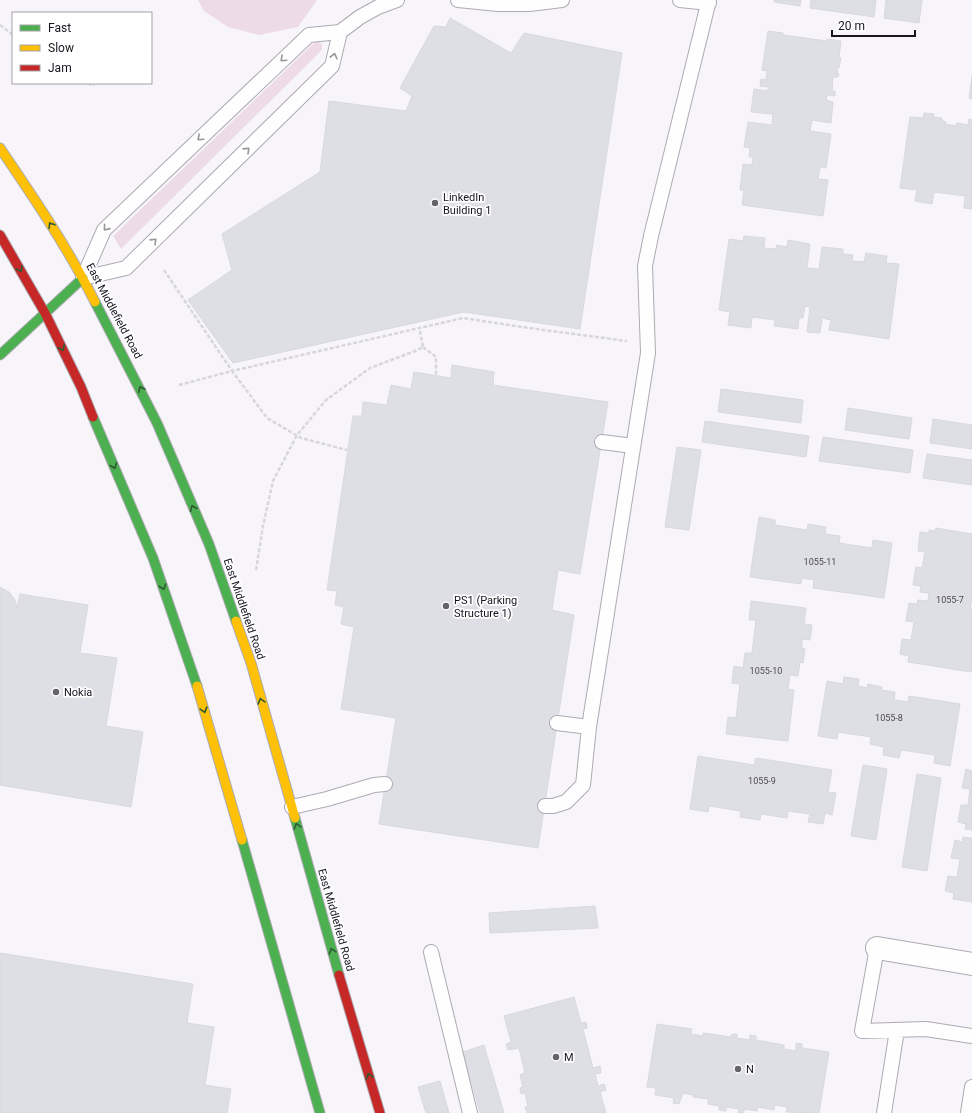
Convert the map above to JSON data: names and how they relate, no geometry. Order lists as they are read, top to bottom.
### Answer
{
  "streets": {
    "main road": ["East Middlefield Road"]
  },
  "places": [
    "LinkedIn Building 1",
    "PS1 (Parking Structure 1)",
    "Nokia",
    "M",
    "N"
  ],
  "house_numbers": [
    "1055-11",
    "1055-7",
    "1055-10",
    "1055-8",
    "1055-9"
  ],
  "legend": ["Fast", "Slow", "Jam"],
  "scale_bar": "20 m"
}
